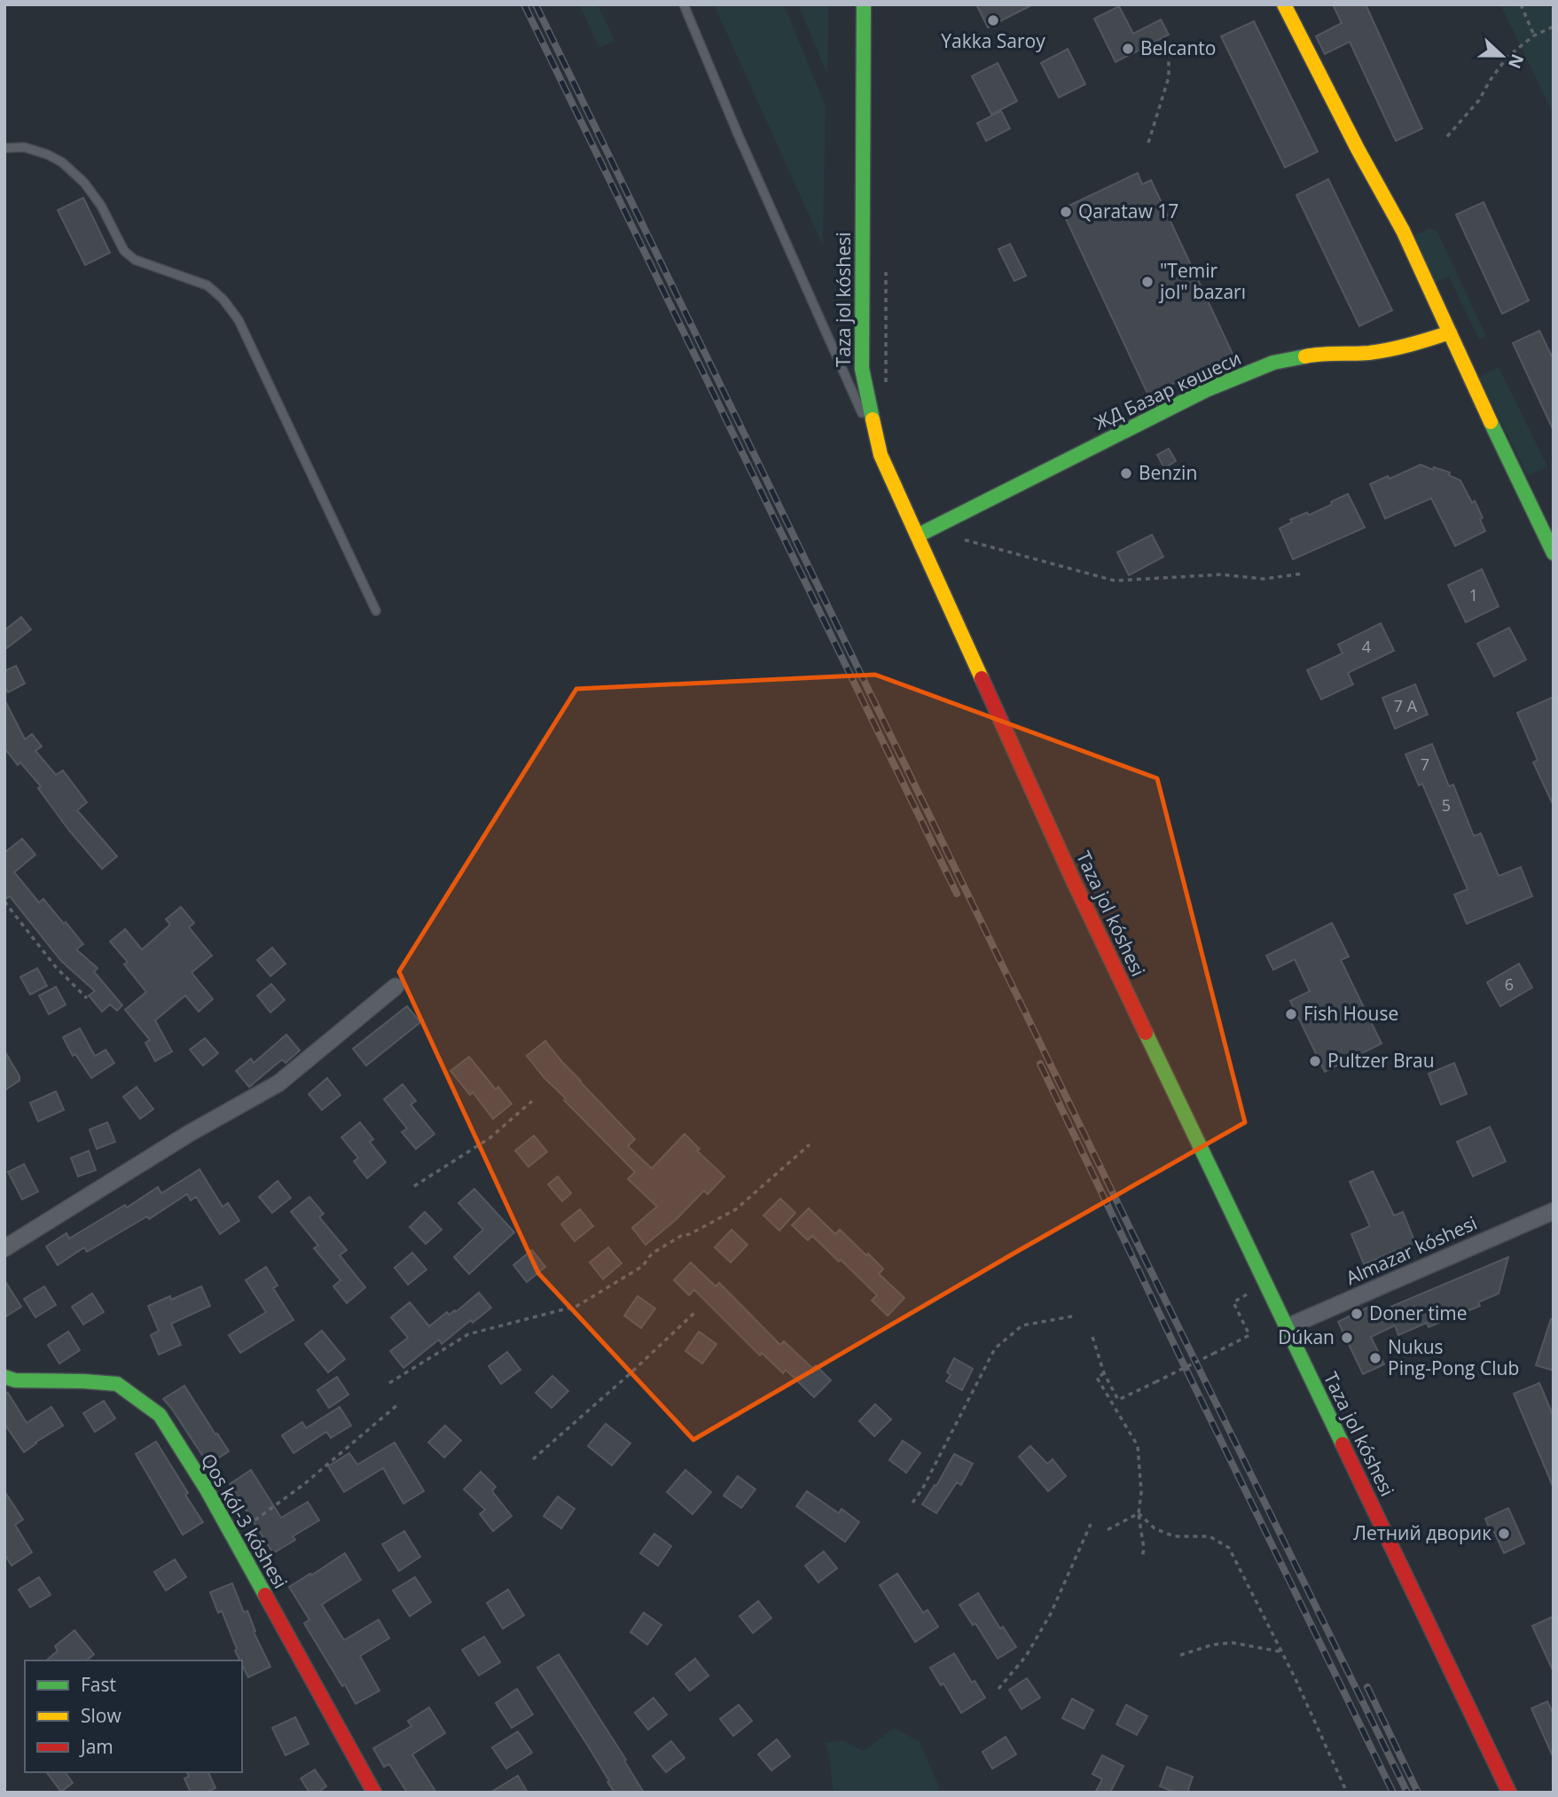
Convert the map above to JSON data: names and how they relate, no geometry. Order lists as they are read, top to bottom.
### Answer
{
  "streets": {
    "main road": ["Taza jol kóshesi", "ЖД Базар көшеси", "Qos kól-3 kóshesi"],
    "street": ["Almazar kóshesi"]
  },
  "crossings": [
    ["Taza jol kóshesi", "ЖД Базар көшеси"],
    ["Taza jol kóshesi", "Almazar kóshesi"]
  ],
  "places": [
    "Yakka Saroy",
    "Belcanto",
    "Qarataw 17",
    "\"Temir jol\" bazarı",
    "Benzin",
    "Fish House",
    "Pultzer Brau",
    "Doner time",
    "Dúkan",
    "Nukus Ping-Pong Club",
    "Летний дворик"
  ],
  "house_numbers": [
    "1",
    "4",
    "7 А",
    "7",
    "5",
    "6"
  ],
  "legend": ["Fast", "Slow", "Jam"],
  "north": "right"
}
